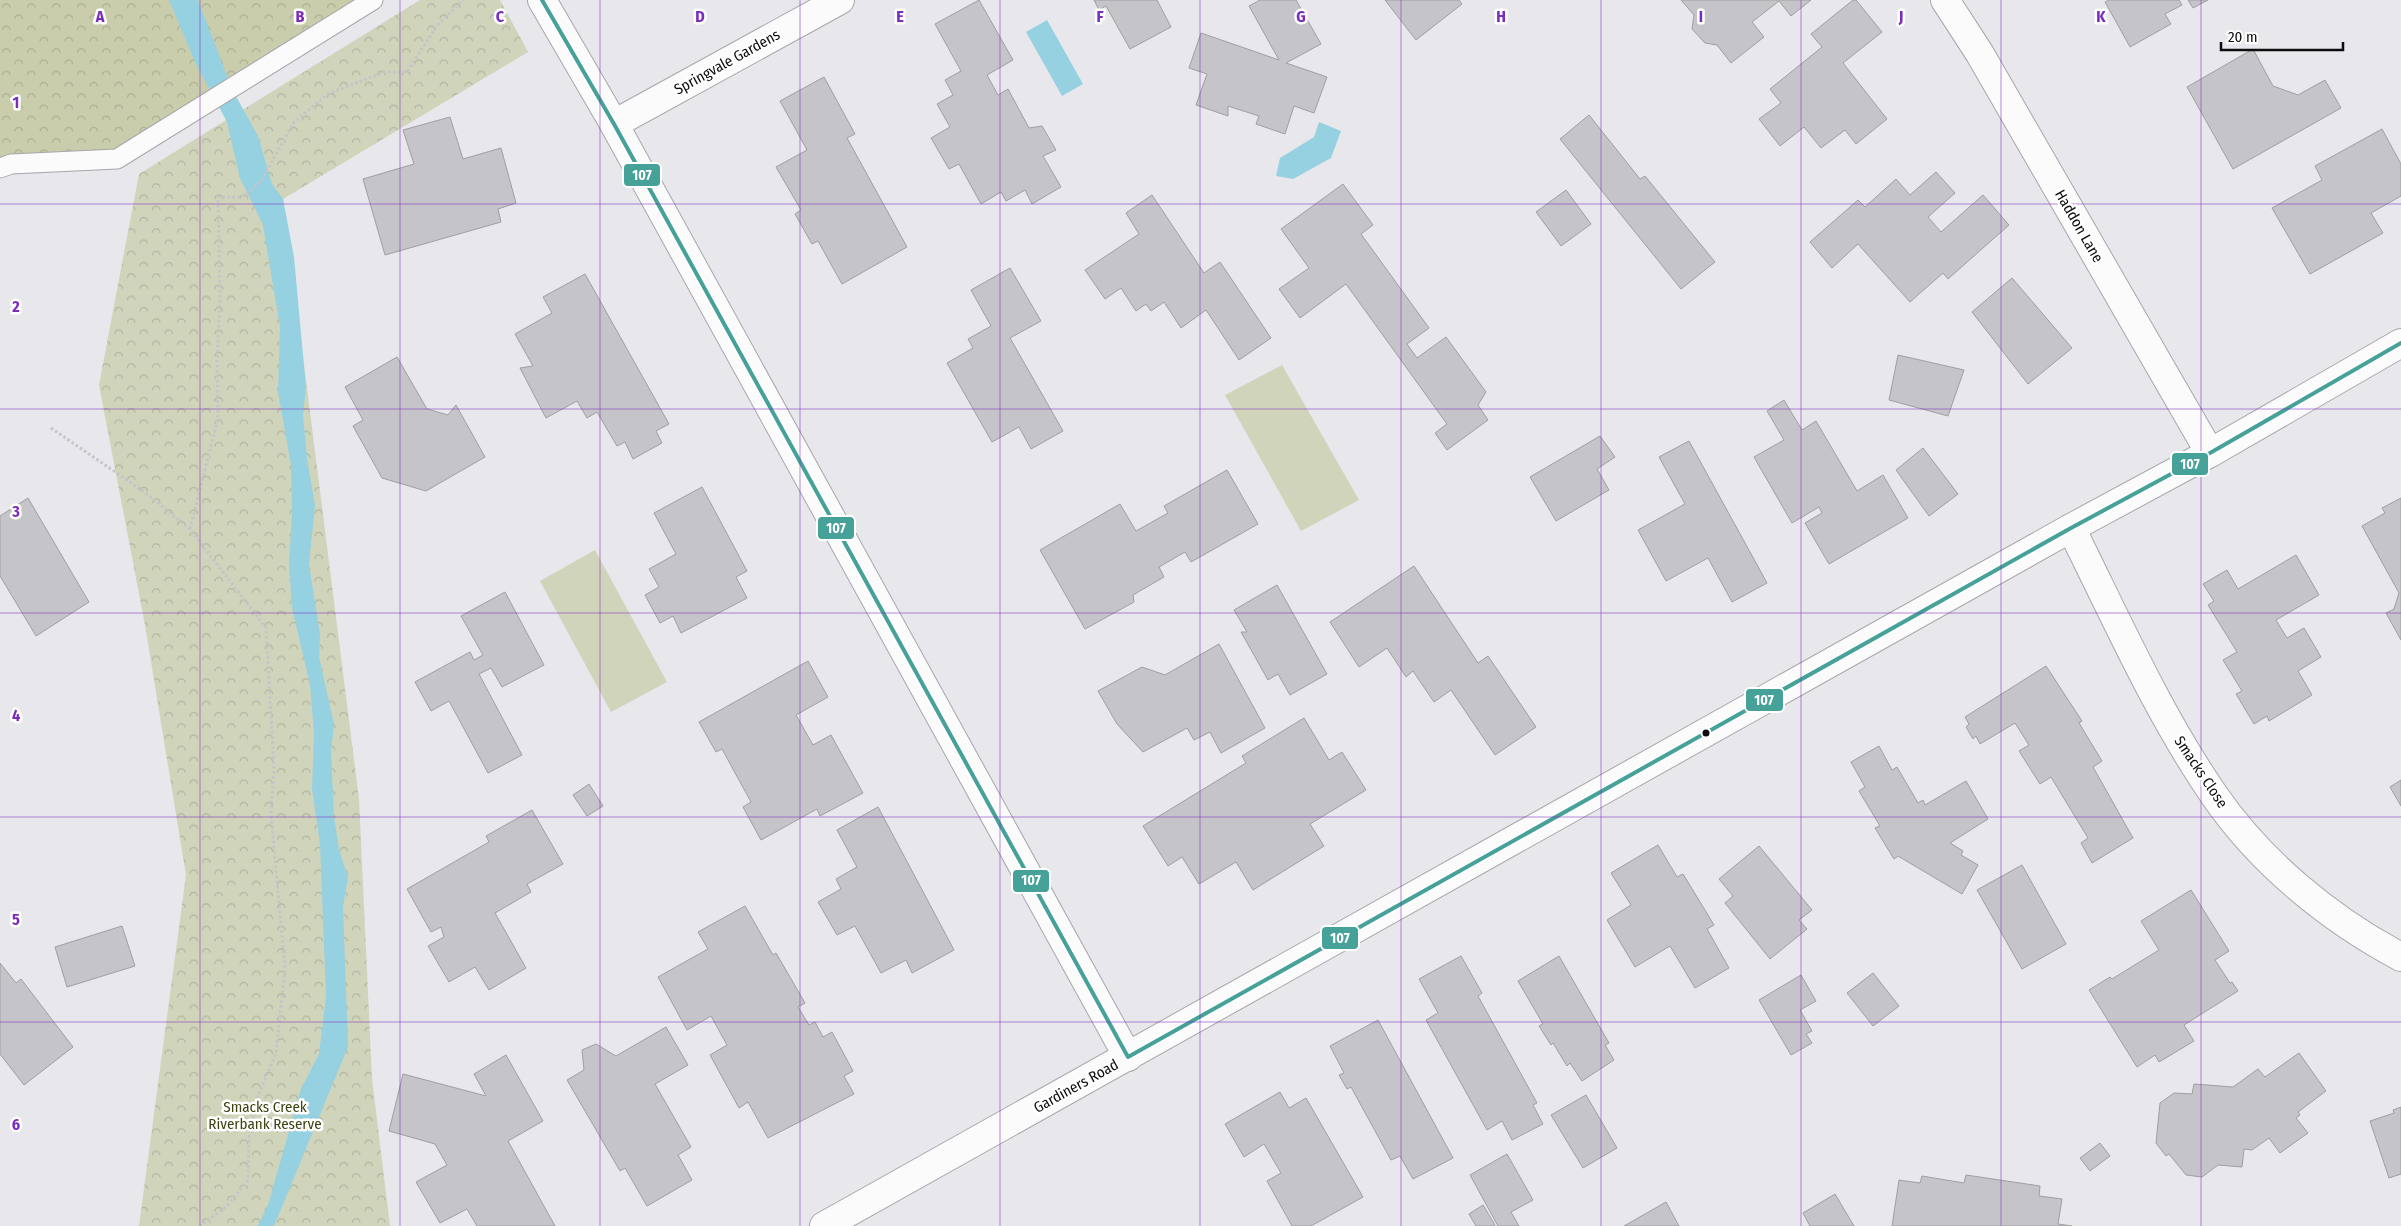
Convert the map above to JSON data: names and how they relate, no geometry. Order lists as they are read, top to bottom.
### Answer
{
  "streets": {
    "street": [
      "Springvale Gardens",
      "Haddon Lane",
      "Smacks Close",
      "Gardiners Road"
    ]
  },
  "crossings": [
    ["Haddon Lane", "Gardiners Road"],
    ["Smacks Close", "Gardiners Road"]
  ],
  "parks": ["Smacks Creek Riverbank Reserve"],
  "lines": ["transit line 107"],
  "scale_bar": "20 m",
  "grid": {
    "columns": [
      "A",
      "B",
      "C",
      "D",
      "E",
      "F",
      "G",
      "H",
      "I",
      "J",
      "K"
    ],
    "rows": [
      "1",
      "2",
      "3",
      "4",
      "5",
      "6"
    ]
  }
}
